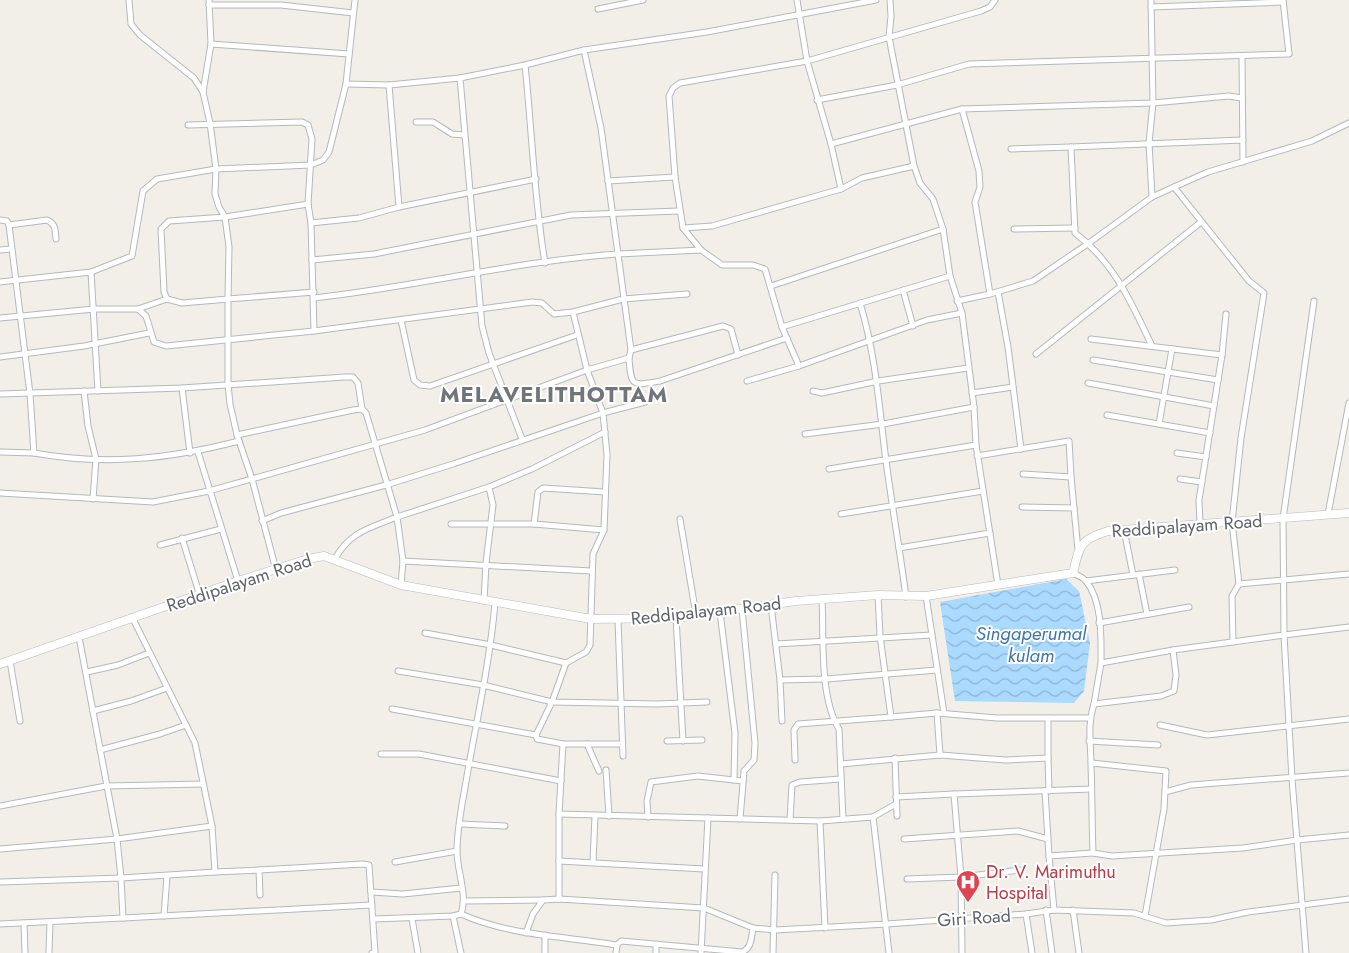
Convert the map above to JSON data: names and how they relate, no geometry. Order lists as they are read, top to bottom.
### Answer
{
  "streets": {
    "main road": ["Reddipalayam Road"],
    "street": ["Giri Road"]
  },
  "districts": ["MELAVELITHOTTAM"],
  "water": ["Singaperumal kulam"],
  "places": {
    "hospital": ["Dr. V. Marimuthu Hospital"]
  }
}
